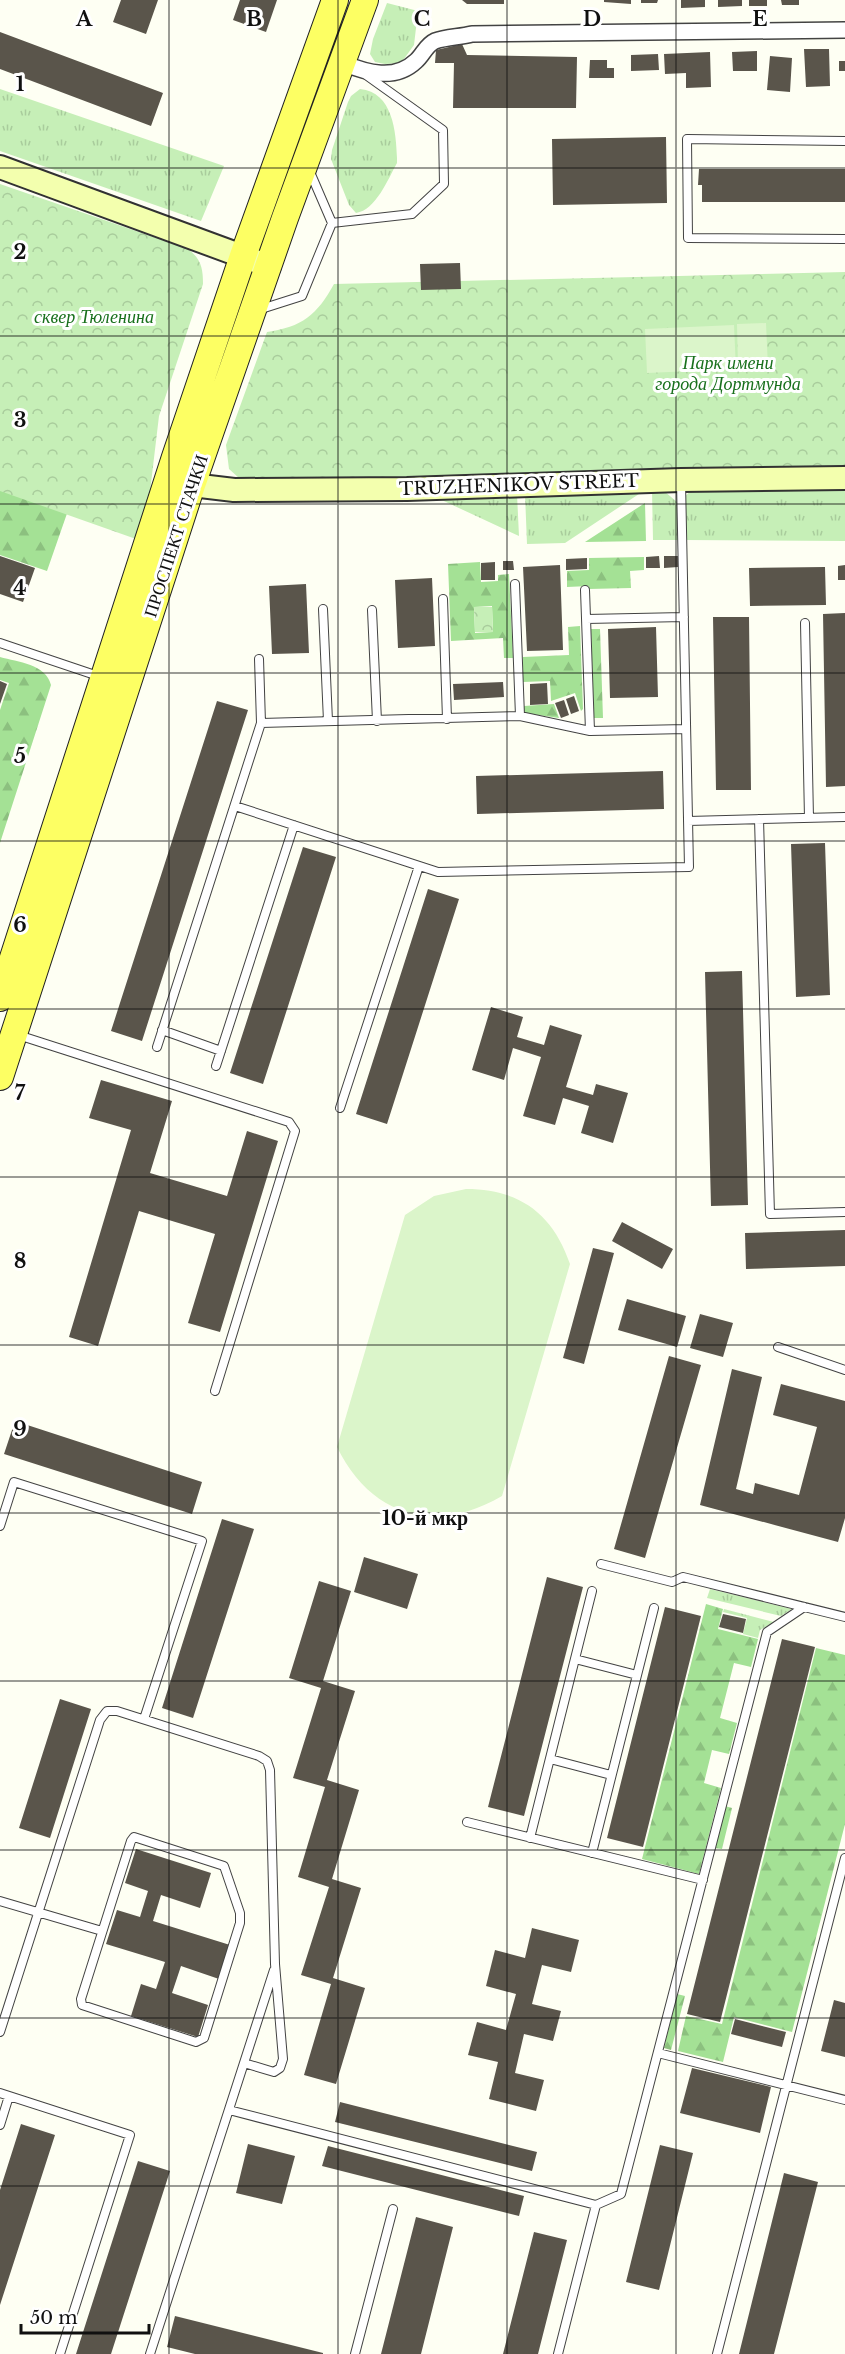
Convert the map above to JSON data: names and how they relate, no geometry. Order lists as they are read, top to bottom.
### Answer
{
  "streets": {
    "main road": ["TRUZHENIKOV STREET", "ПРОСПЕКТ СТАЧКИ"]
  },
  "crossings": [
    ["TRUZHENIKOV STREET", "ПРОСПЕКТ СТАЧКИ"]
  ],
  "districts": ["10-й мкр"],
  "parks": ["сквер Тюленина", "Парк имени города Дортмунда"],
  "scale_bar": "50 m",
  "grid": {
    "columns": [
      "A",
      "B",
      "C",
      "D",
      "E"
    ],
    "rows": [
      "1",
      "2",
      "3",
      "4",
      "5",
      "6",
      "7",
      "8",
      "9"
    ]
  }
}
